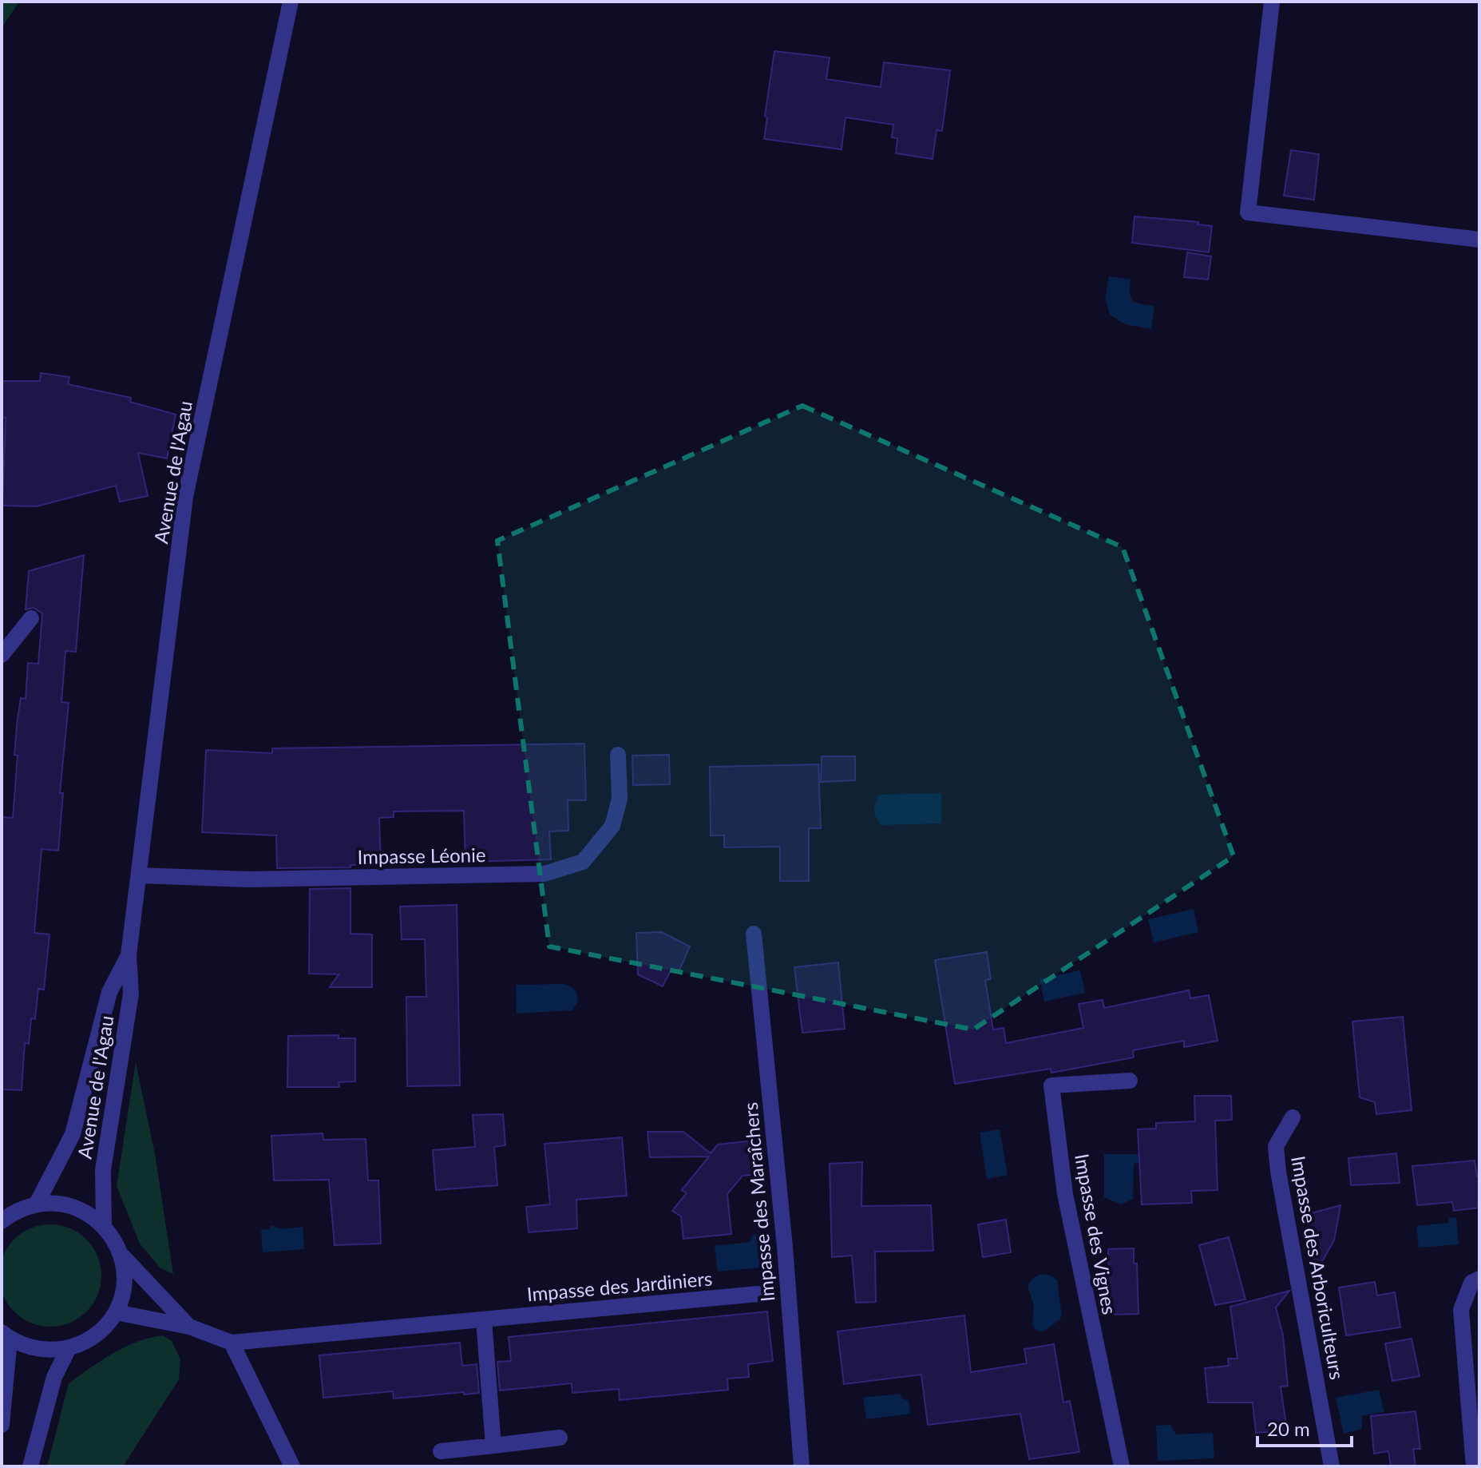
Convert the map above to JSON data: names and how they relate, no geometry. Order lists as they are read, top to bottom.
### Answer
{
  "streets": {
    "street": [
      "Avenue de l'Agau",
      "Impasse Léonie",
      "Impasse des Maraîchers",
      "Impasse des Vignes",
      "Impasse des Arboriculteurs",
      "Impasse des Jardiniers"
    ]
  },
  "crossings": [
    ["Avenue de l'Agau", "Impasse Léonie"]
  ],
  "scale_bar": "20 m"
}
